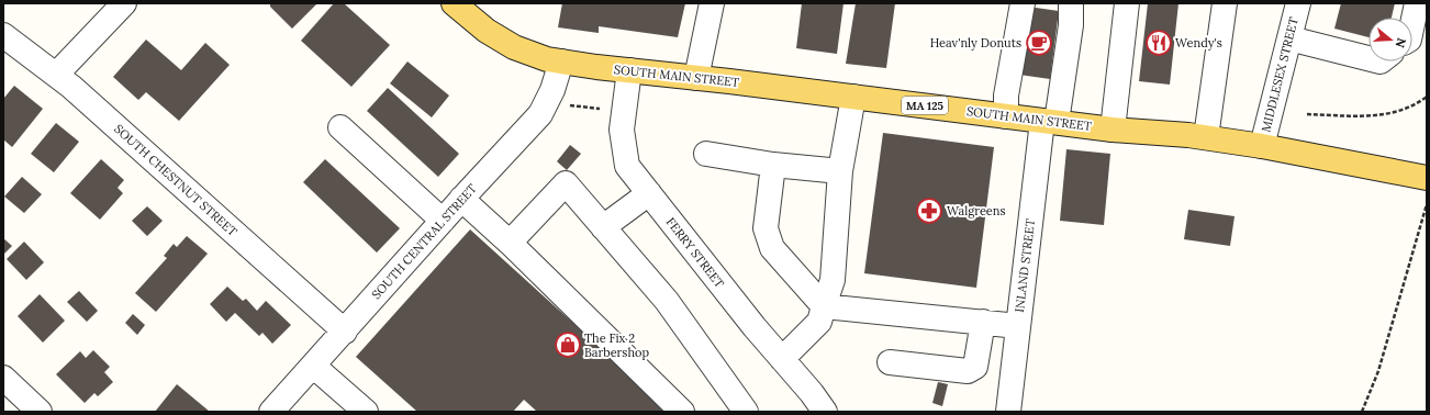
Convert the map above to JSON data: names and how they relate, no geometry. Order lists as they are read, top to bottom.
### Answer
{
  "streets": {
    "main road": ["SOUTH MAIN STREET", "MA 125"],
    "street": [
      "MIDDLESEX STREET",
      "SOUTH CHESTNUT STREET",
      "SOUTH CENTRAL STREET",
      "FERRY STREET",
      "INLAND STREET"
    ]
  },
  "crossings": [
    ["MIDDLESEX STREET", "SOUTH MAIN STREET"],
    ["SOUTH MAIN STREET", "SOUTH CENTRAL STREET"],
    ["SOUTH MAIN STREET", "FERRY STREET"],
    ["SOUTH MAIN STREET", "INLAND STREET"],
    ["SOUTH CHESTNUT STREET", "SOUTH CENTRAL STREET"]
  ],
  "places": {
    "cafe": ["Heav'nly Donuts"],
    "restaurant": ["Wendy's"],
    "pharmacy": ["Walgreens"],
    "shop": ["The Fix 2 Barbershop"]
  },
  "north": "right"
}
